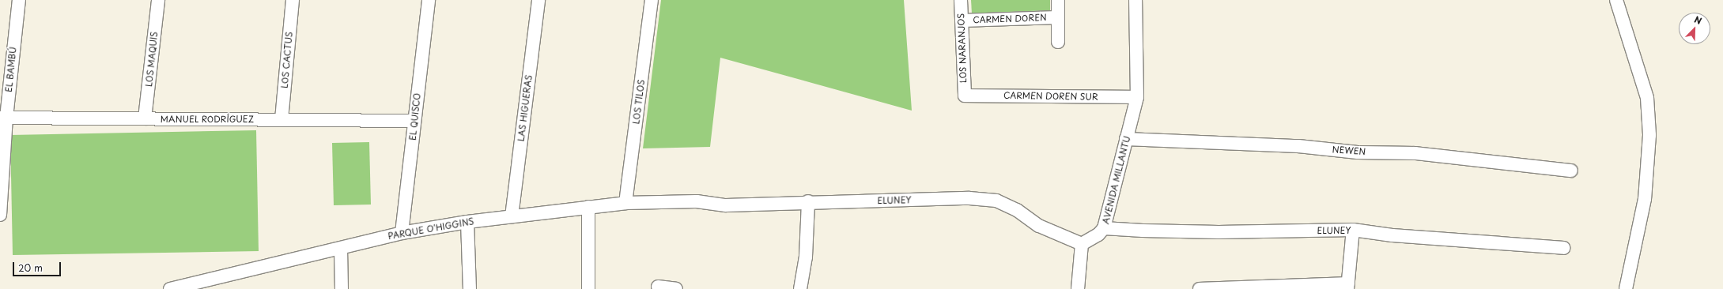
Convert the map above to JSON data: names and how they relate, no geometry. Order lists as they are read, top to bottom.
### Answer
{
  "streets": {
    "street": [
      "CARMEN DOREN",
      "LOS NARANJOS",
      "LOS MAQUIS",
      "LOS CACTUS",
      "EL BAMBÚ",
      "CARMEN DOREN SUR",
      "LOS TILOS",
      "LAS HIGUERAS",
      "EL QUISCO",
      "MANUEL RODRÍGUEZ",
      "NEWEN",
      "AVENIDA MILLANTU",
      "ELUNEY",
      "PARQUE O'HIGGINS"
    ]
  },
  "crossings": [
    ["CARMEN DOREN", "LOS NARANJOS"],
    ["LOS NARANJOS", "CARMEN DOREN SUR"],
    ["LOS MAQUIS", "MANUEL RODRÍGUEZ"],
    ["LOS CACTUS", "MANUEL RODRÍGUEZ"],
    ["EL BAMBÚ", "MANUEL RODRÍGUEZ"],
    ["CARMEN DOREN SUR", "AVENIDA MILLANTU"],
    ["LOS TILOS", "PARQUE O'HIGGINS"],
    ["LAS HIGUERAS", "PARQUE O'HIGGINS"],
    ["EL QUISCO", "MANUEL RODRÍGUEZ"],
    ["EL QUISCO", "PARQUE O'HIGGINS"],
    ["NEWEN", "AVENIDA MILLANTU"],
    ["AVENIDA MILLANTU", "ELUNEY"],
    ["ELUNEY", "PARQUE O'HIGGINS"]
  ],
  "scale_bar": "20 m",
  "north": "top right"
}
